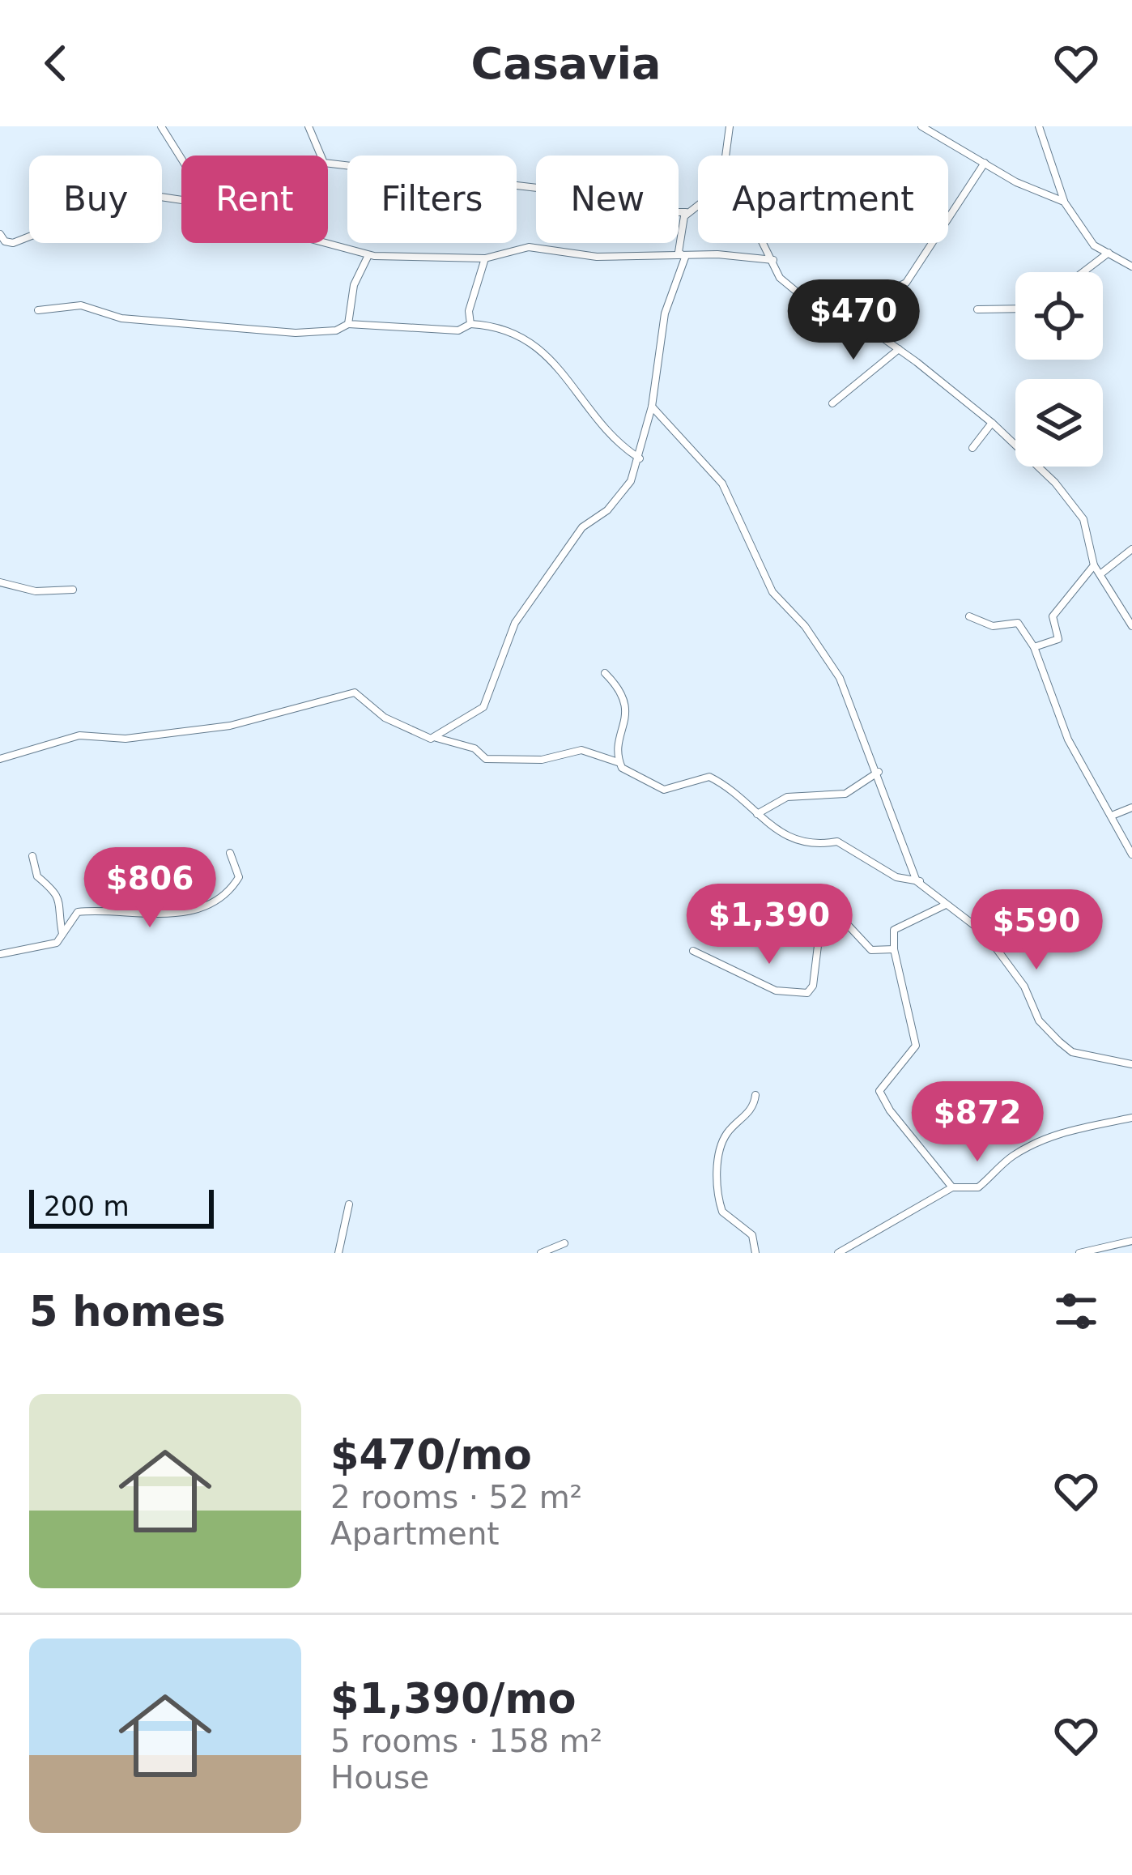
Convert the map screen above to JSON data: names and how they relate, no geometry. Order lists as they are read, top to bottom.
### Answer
{
  "scale_bar": "200 m",
  "page": {
    "header": "Casavia",
    "chip": [
      "Buy",
      "Rent",
      "Filters",
      "New",
      "Apartment"
    ],
    "price": [
      "$470",
      "$806",
      "$1,390",
      "$590",
      "$872"
    ],
    "scale": "200 m",
    "heading": "5 homes",
    "list": [
      {
        "name": "$470/mo",
        "note": "2 rooms · 52 m² · Apartment"
      },
      {
        "name": "$1,390/mo",
        "note": "5 rooms · 158 m² · House"
      }
    ]
  }
}
